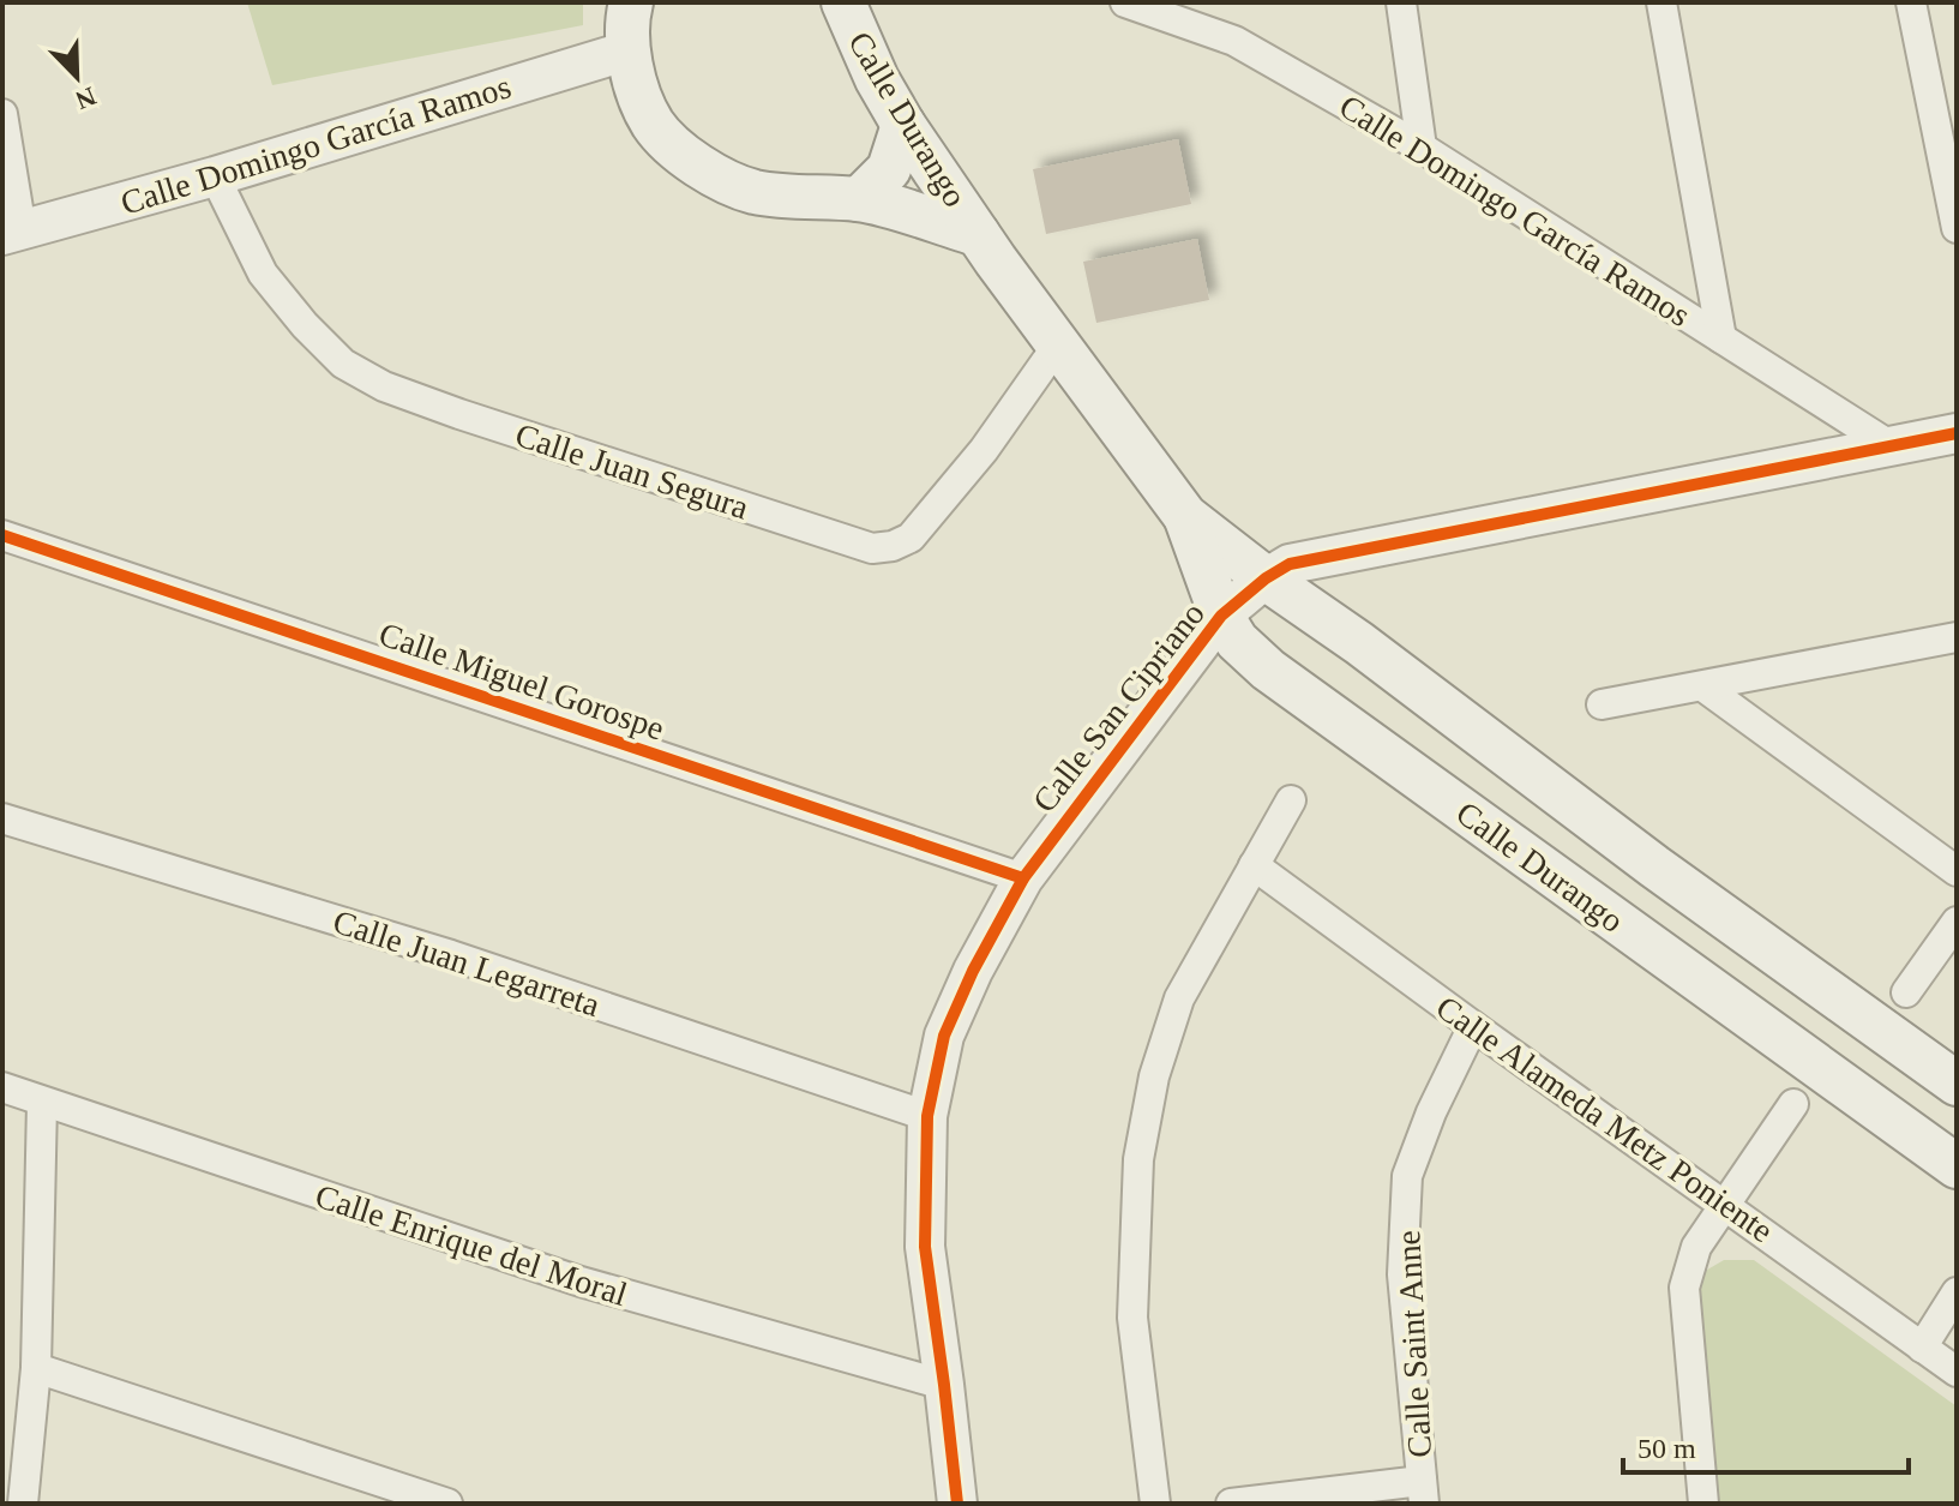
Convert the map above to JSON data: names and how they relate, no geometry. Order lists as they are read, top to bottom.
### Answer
{
  "streets": {
    "main road": ["Calle Durango"],
    "street": [
      "Calle Domingo García Ramos",
      "Calle Juan Segura",
      "Calle Miguel Gorospe",
      "Calle San Cipriano",
      "Calle Juan Legarreta",
      "Calle Alameda Metz Poniente",
      "Calle Enrique del Moral",
      "Calle Saint Anne"
    ]
  },
  "crossings": [
    ["Calle Durango", "Calle Domingo García Ramos"],
    ["Calle Durango", "Calle Juan Segura"],
    ["Calle Durango", "Calle San Cipriano"],
    ["Calle Domingo García Ramos", "Calle Juan Segura"],
    ["Calle Domingo García Ramos", "Calle San Cipriano"],
    ["Calle Miguel Gorospe", "Calle San Cipriano"],
    ["Calle San Cipriano", "Calle Juan Legarreta"],
    ["Calle San Cipriano", "Calle Enrique del Moral"],
    ["Calle Alameda Metz Poniente", "Calle Saint Anne"]
  ],
  "scale_bar": "50 m",
  "north": "bottom right"
}
